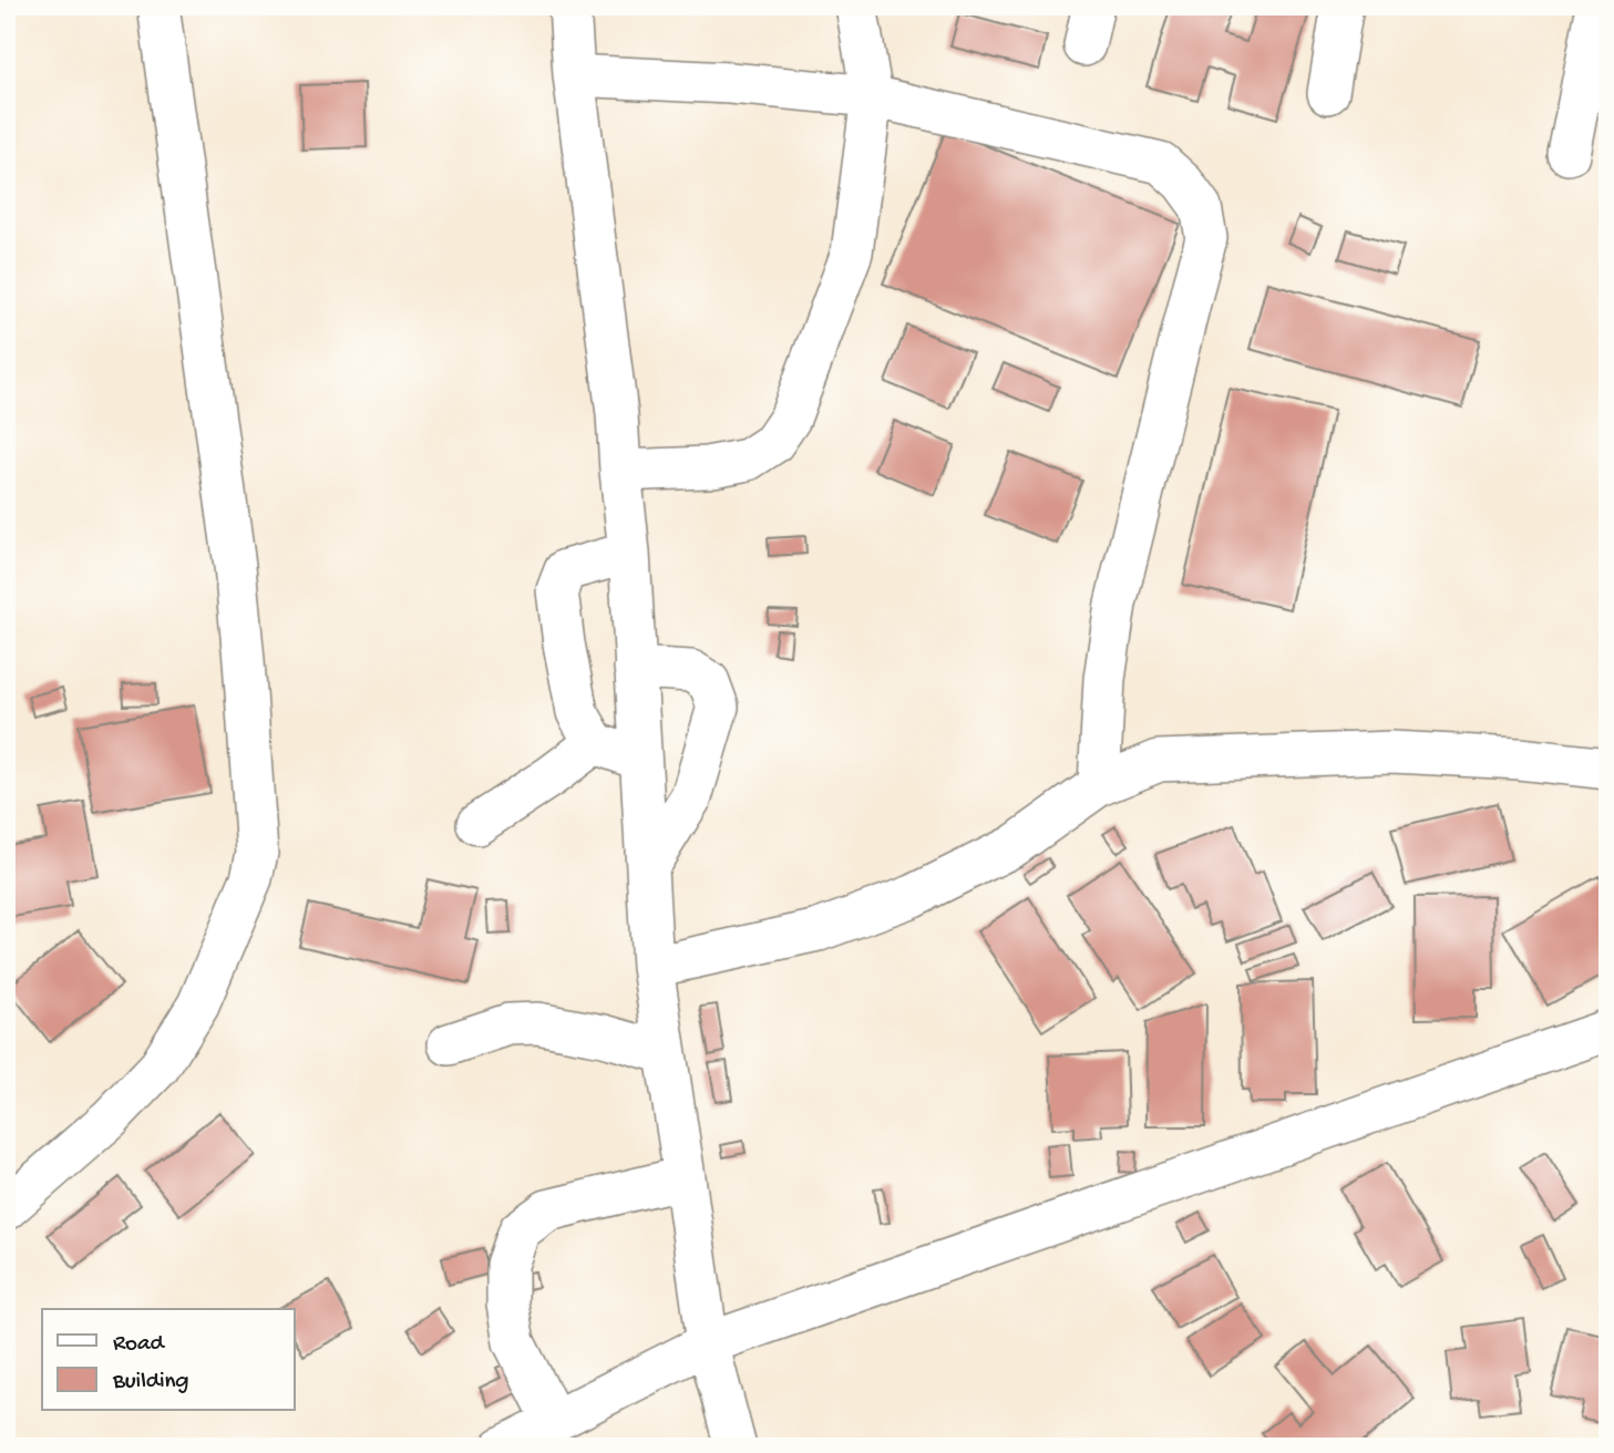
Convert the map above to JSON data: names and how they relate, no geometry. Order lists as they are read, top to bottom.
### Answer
{
  "legend": ["Road", "Building"]
}
